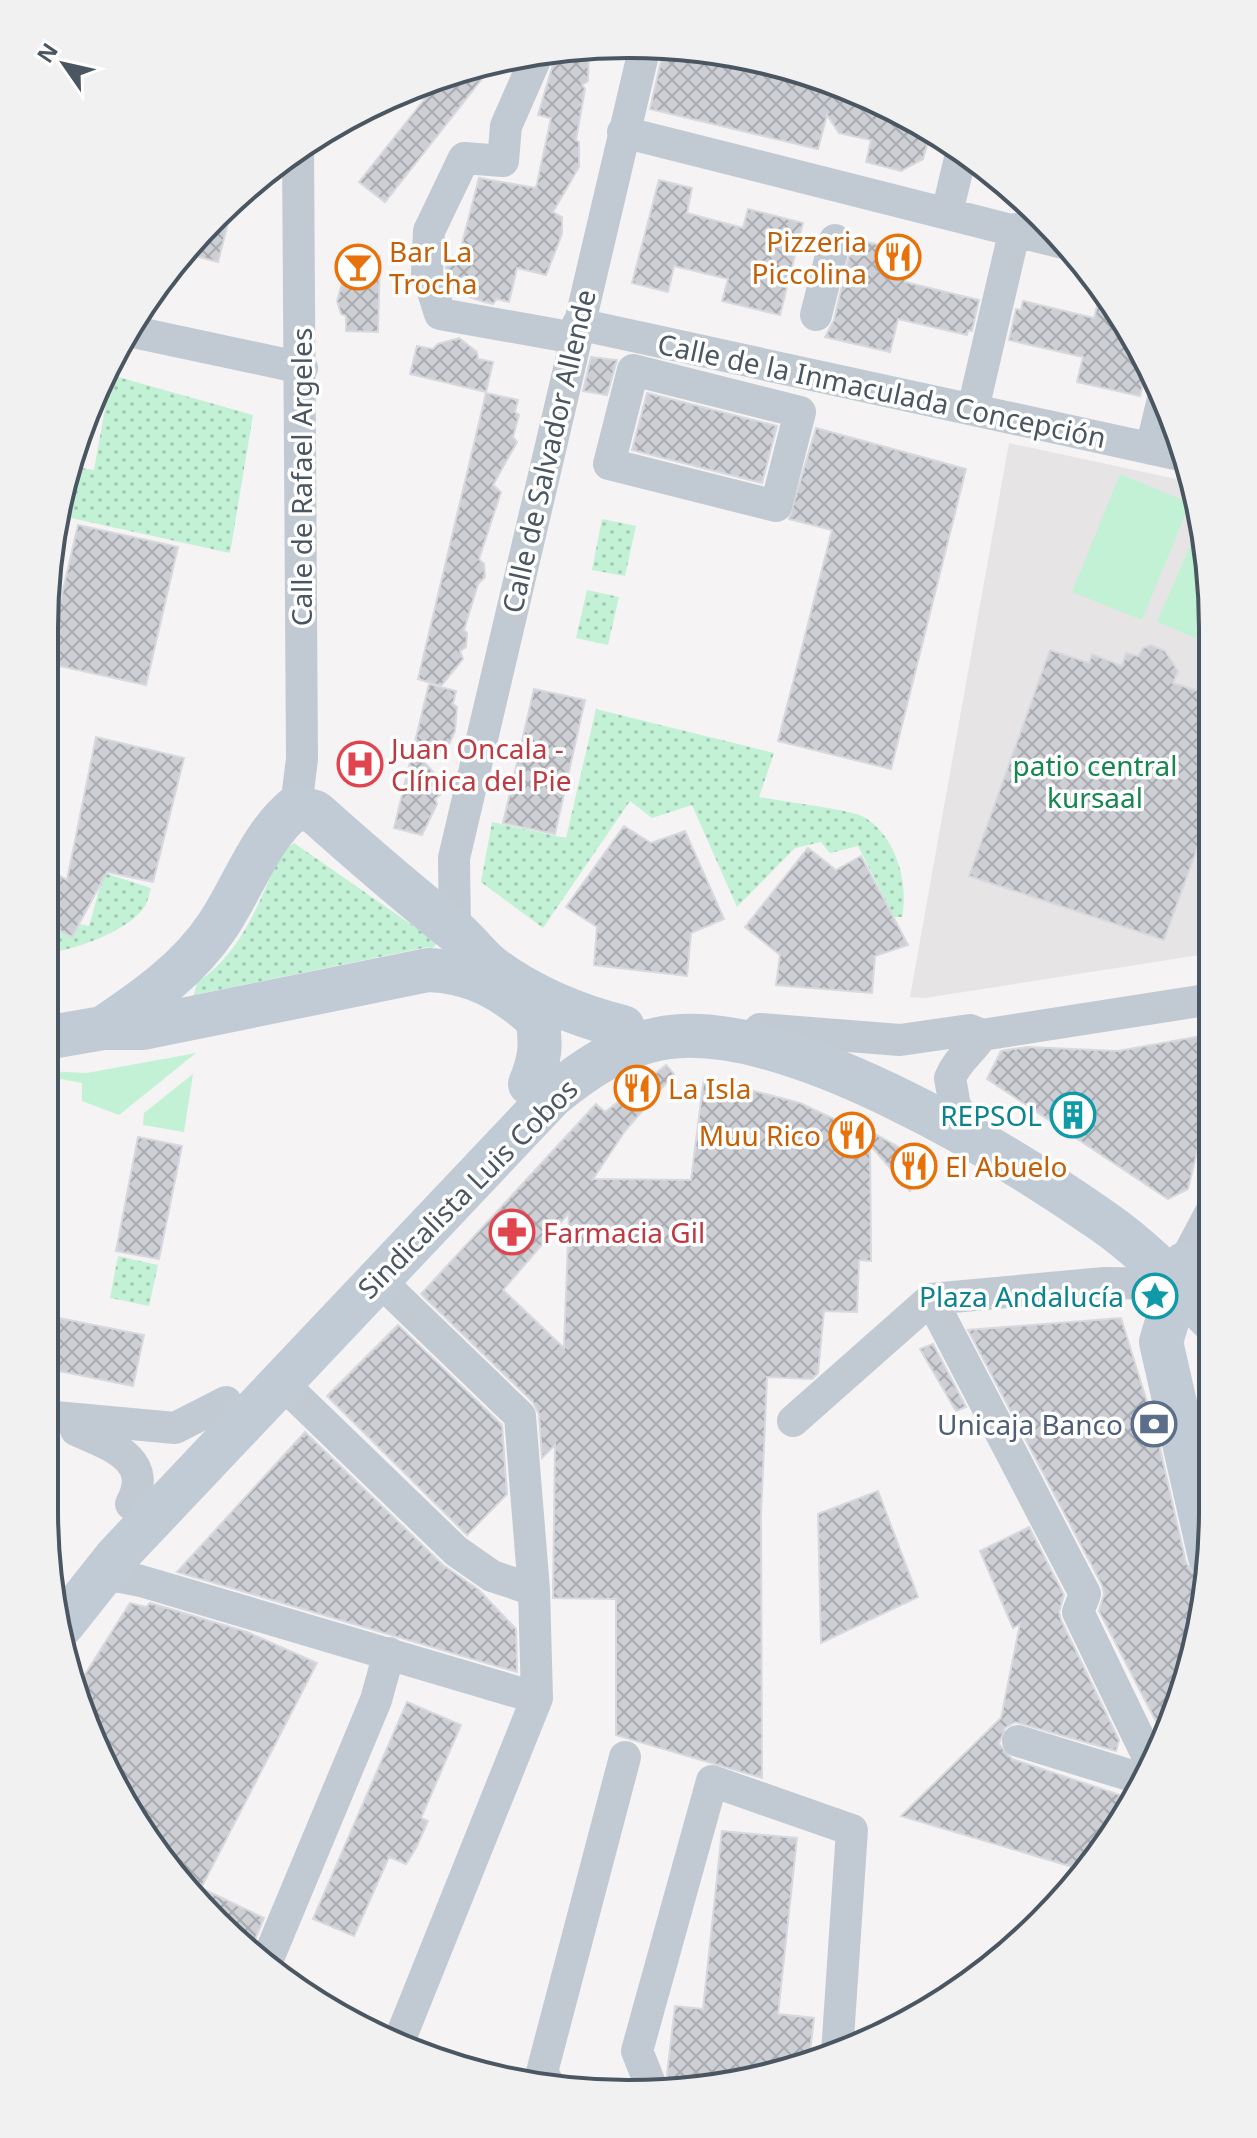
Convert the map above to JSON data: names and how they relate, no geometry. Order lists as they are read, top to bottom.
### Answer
{
  "streets": {
    "main road": ["Sindicalista Luis Cobos"],
    "street": ["Calle de la Inmaculada Concepción", "Calle de Salvador Allende", "Calle de Rafael Argeles"]
  },
  "crossings": [
    ["Calle de la Inmaculada Concepción", "Calle de Salvador Allende"]
  ],
  "parks": ["patio central kursaal"],
  "places": {
    "restaurant": [
      "Pizzeria Piccolina",
      "La Isla",
      "Muu Rico",
      "El Abuelo"
    ],
    "bar": ["Bar La Trocha"],
    "hospital": ["Juan Oncala - Clínica del Pie"],
    "building": ["REPSOL"],
    "pharmacy": ["Farmacia Gil"],
    "place": ["Plaza Andalucía"],
    "bank": ["Unicaja Banco"]
  },
  "north": "top left"
}
